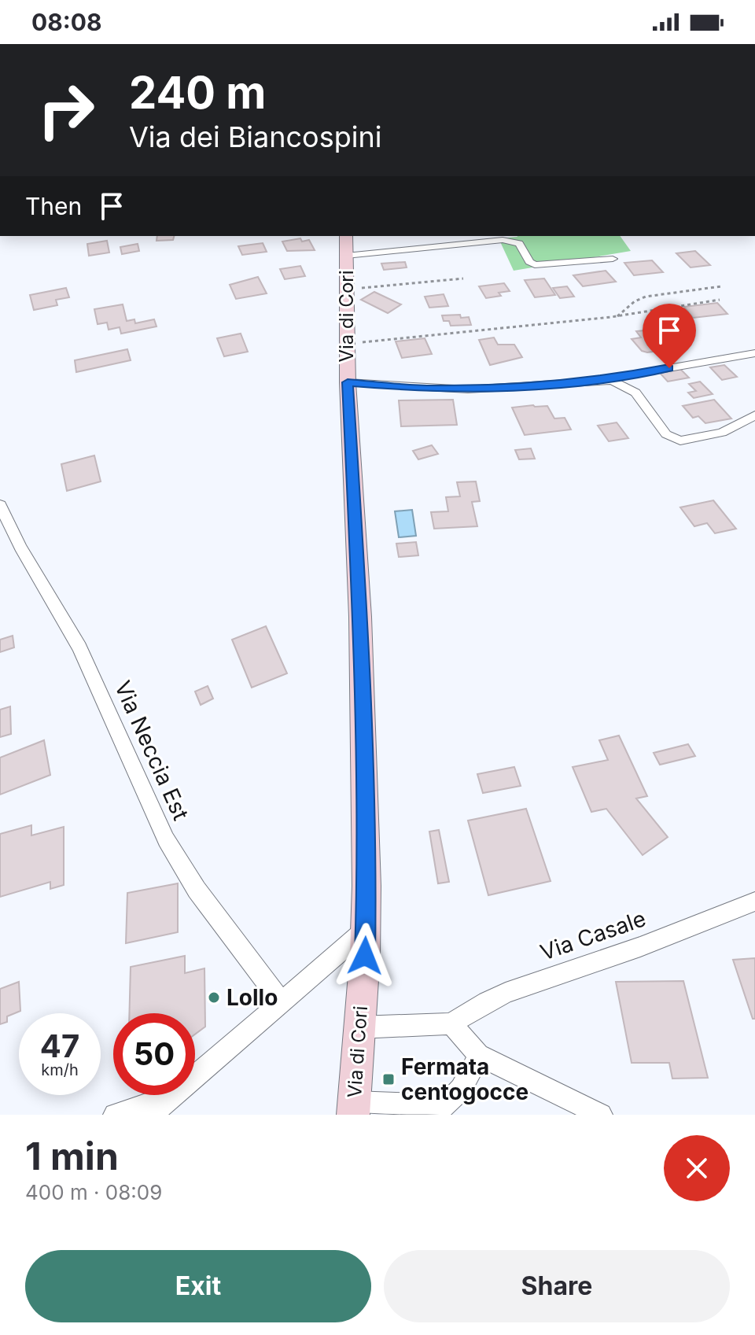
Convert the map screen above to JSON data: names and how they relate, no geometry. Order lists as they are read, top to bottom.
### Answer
{
  "streets": {
    "main road": ["Via di Cori"],
    "street": ["Via Neccia Est", "Via Casale"]
  },
  "places": {
    "other": ["Lollo"],
    "transit": ["Fermata centogocce"]
  },
  "page": {
    "status": "08:08",
    "turn": ["240 m", "Via dei Biancospini"],
    "then": "Then",
    "speed": "47 km/h",
    "limit": "50",
    "heading": ["1 min", "400 m · 08:09"],
    "buttons": ["Exit", "Share"]
  }
}
